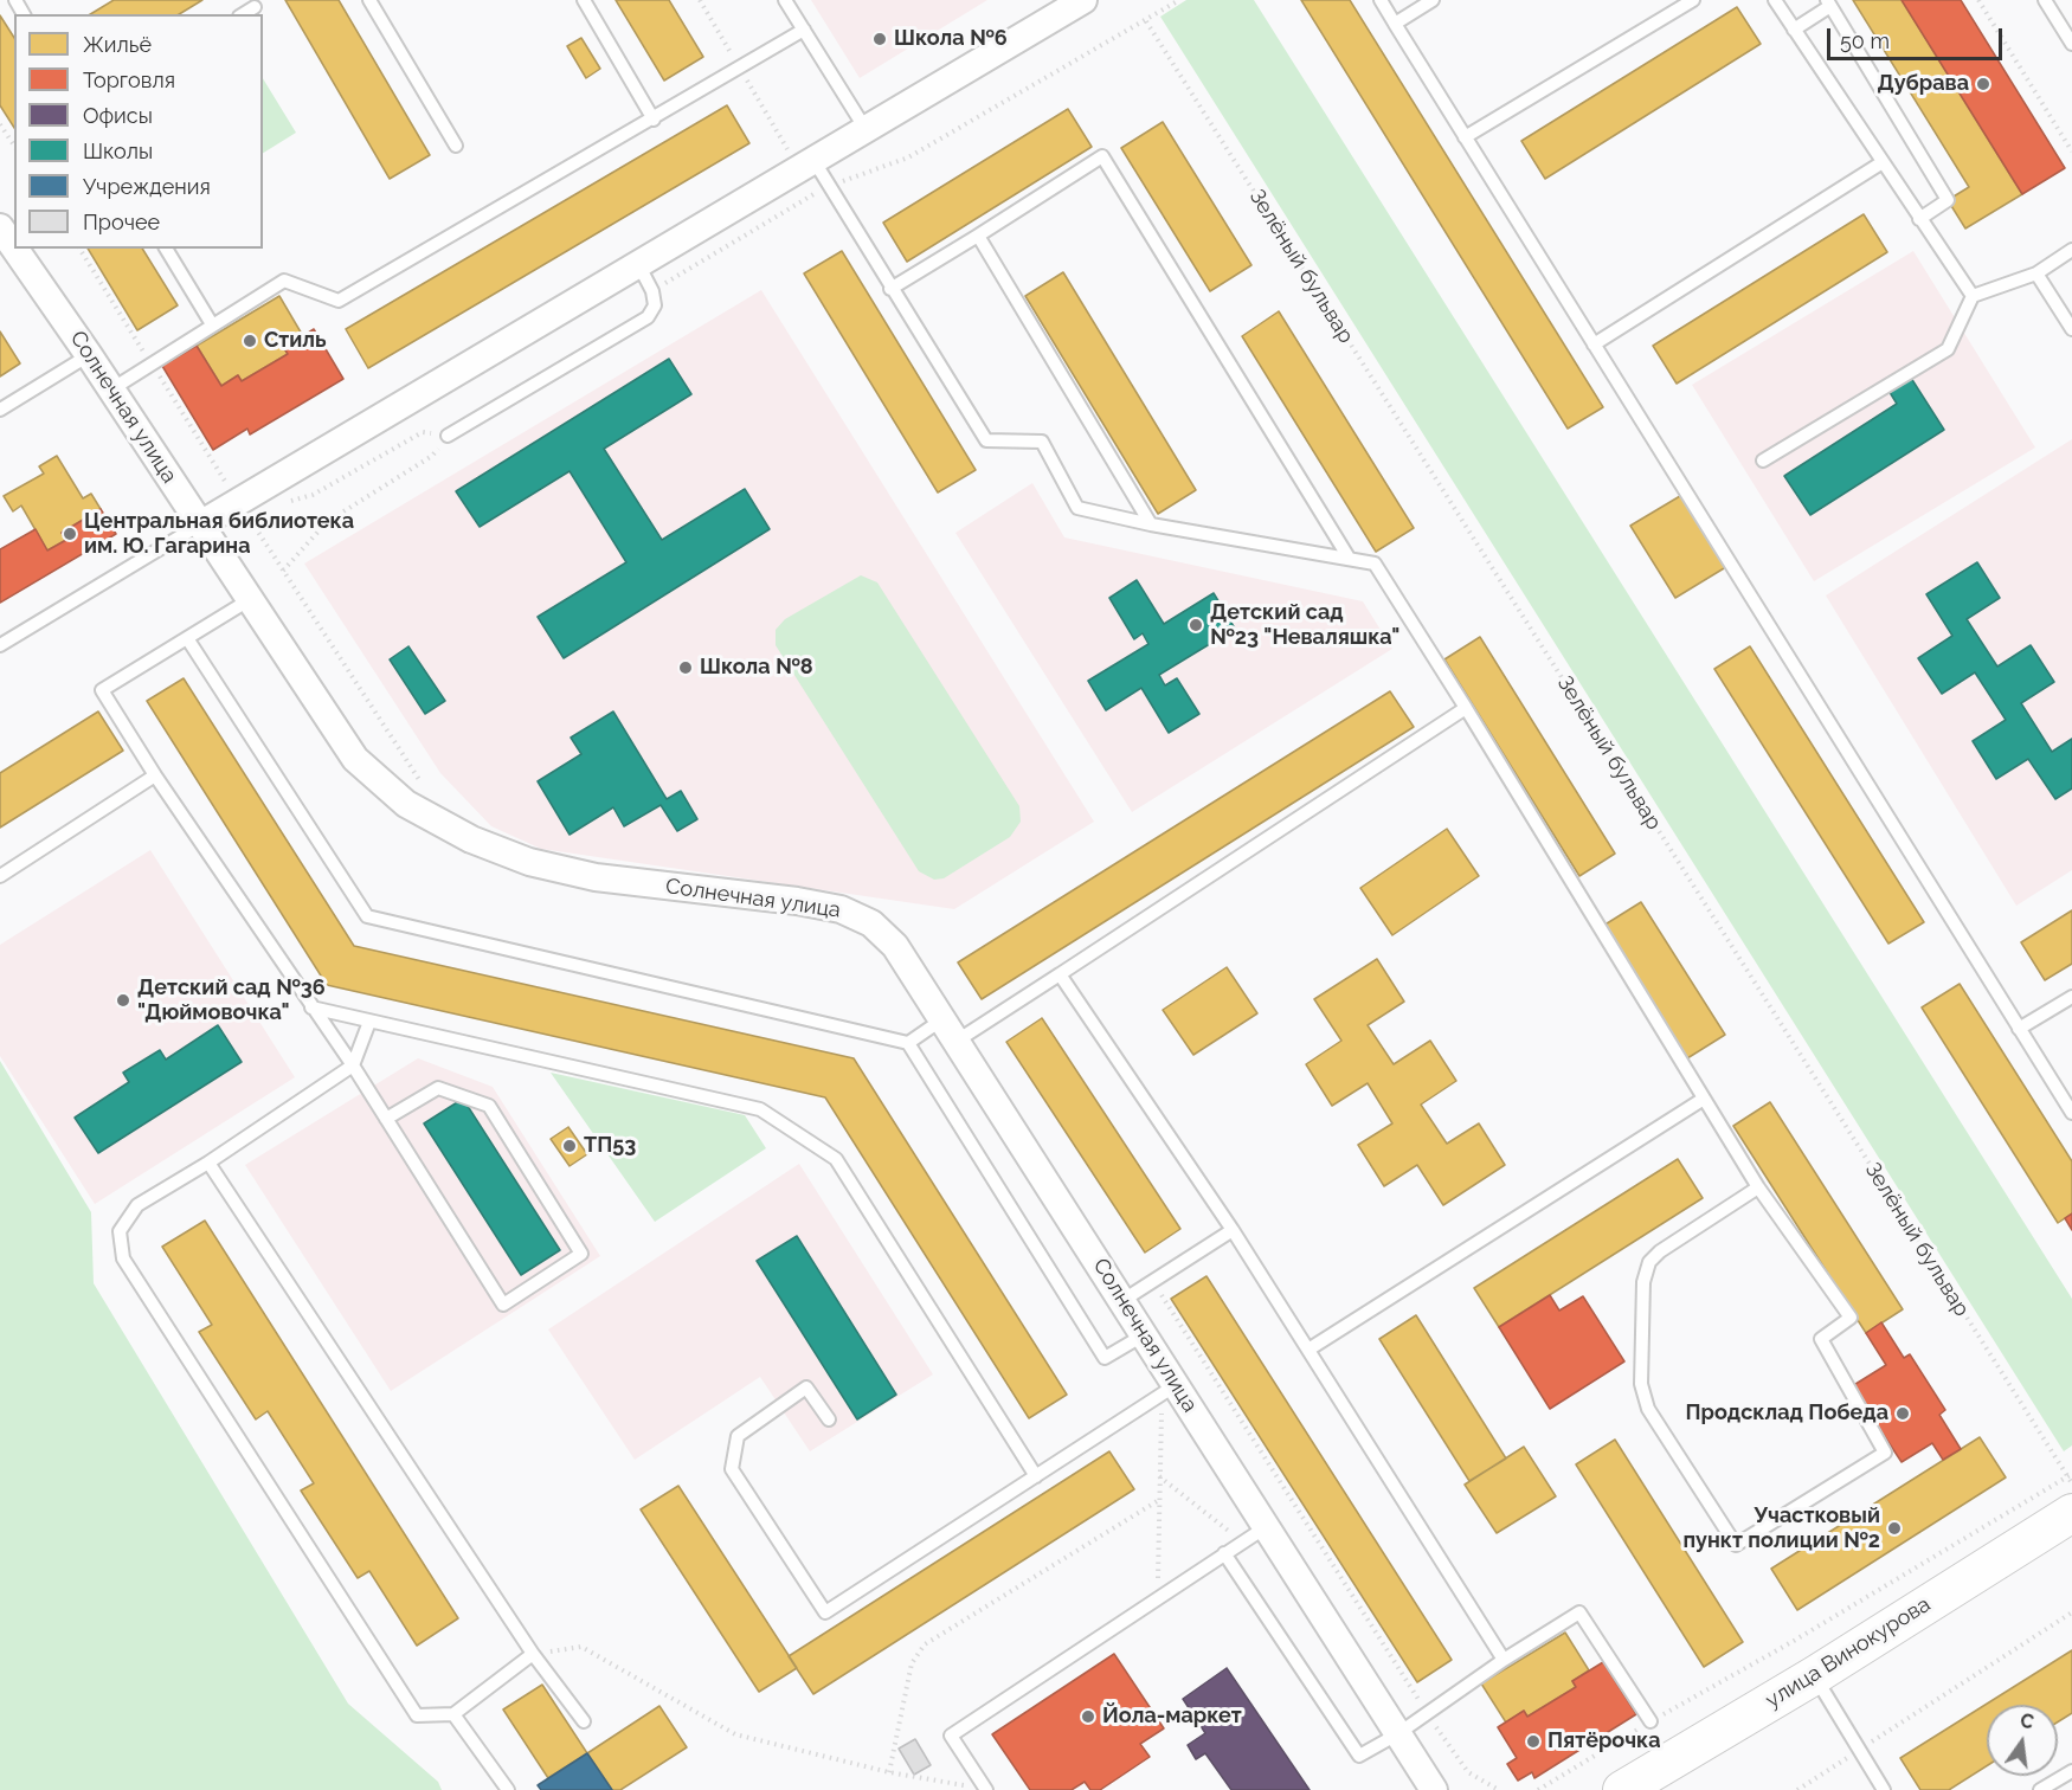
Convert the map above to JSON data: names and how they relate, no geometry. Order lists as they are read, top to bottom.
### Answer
{
  "streets": {
    "main road": ["улица Винокурова"],
    "street": ["Солнечная улица"],
    "path": ["Зелёный бульвар"]
  },
  "places": [
    "Школа №6",
    "Дубрава",
    "Стиль",
    "Центральная библиотека им. Ю. Гагарина",
    "Детский сад №23 \"Неваляшка\"",
    "Школа №8",
    "Детский сад №36 \"Дюймовочка\"",
    "ТП53",
    "Продсклад Победа",
    "Участковый пункт полиции №2",
    "Йола-маркет",
    "Пятёрочка"
  ],
  "legend": [
    "Жильё",
    "Торговля",
    "Офисы",
    "Школы",
    "Учреждения",
    "Прочее"
  ],
  "scale_bar": "50 m",
  "north": "top"
}
